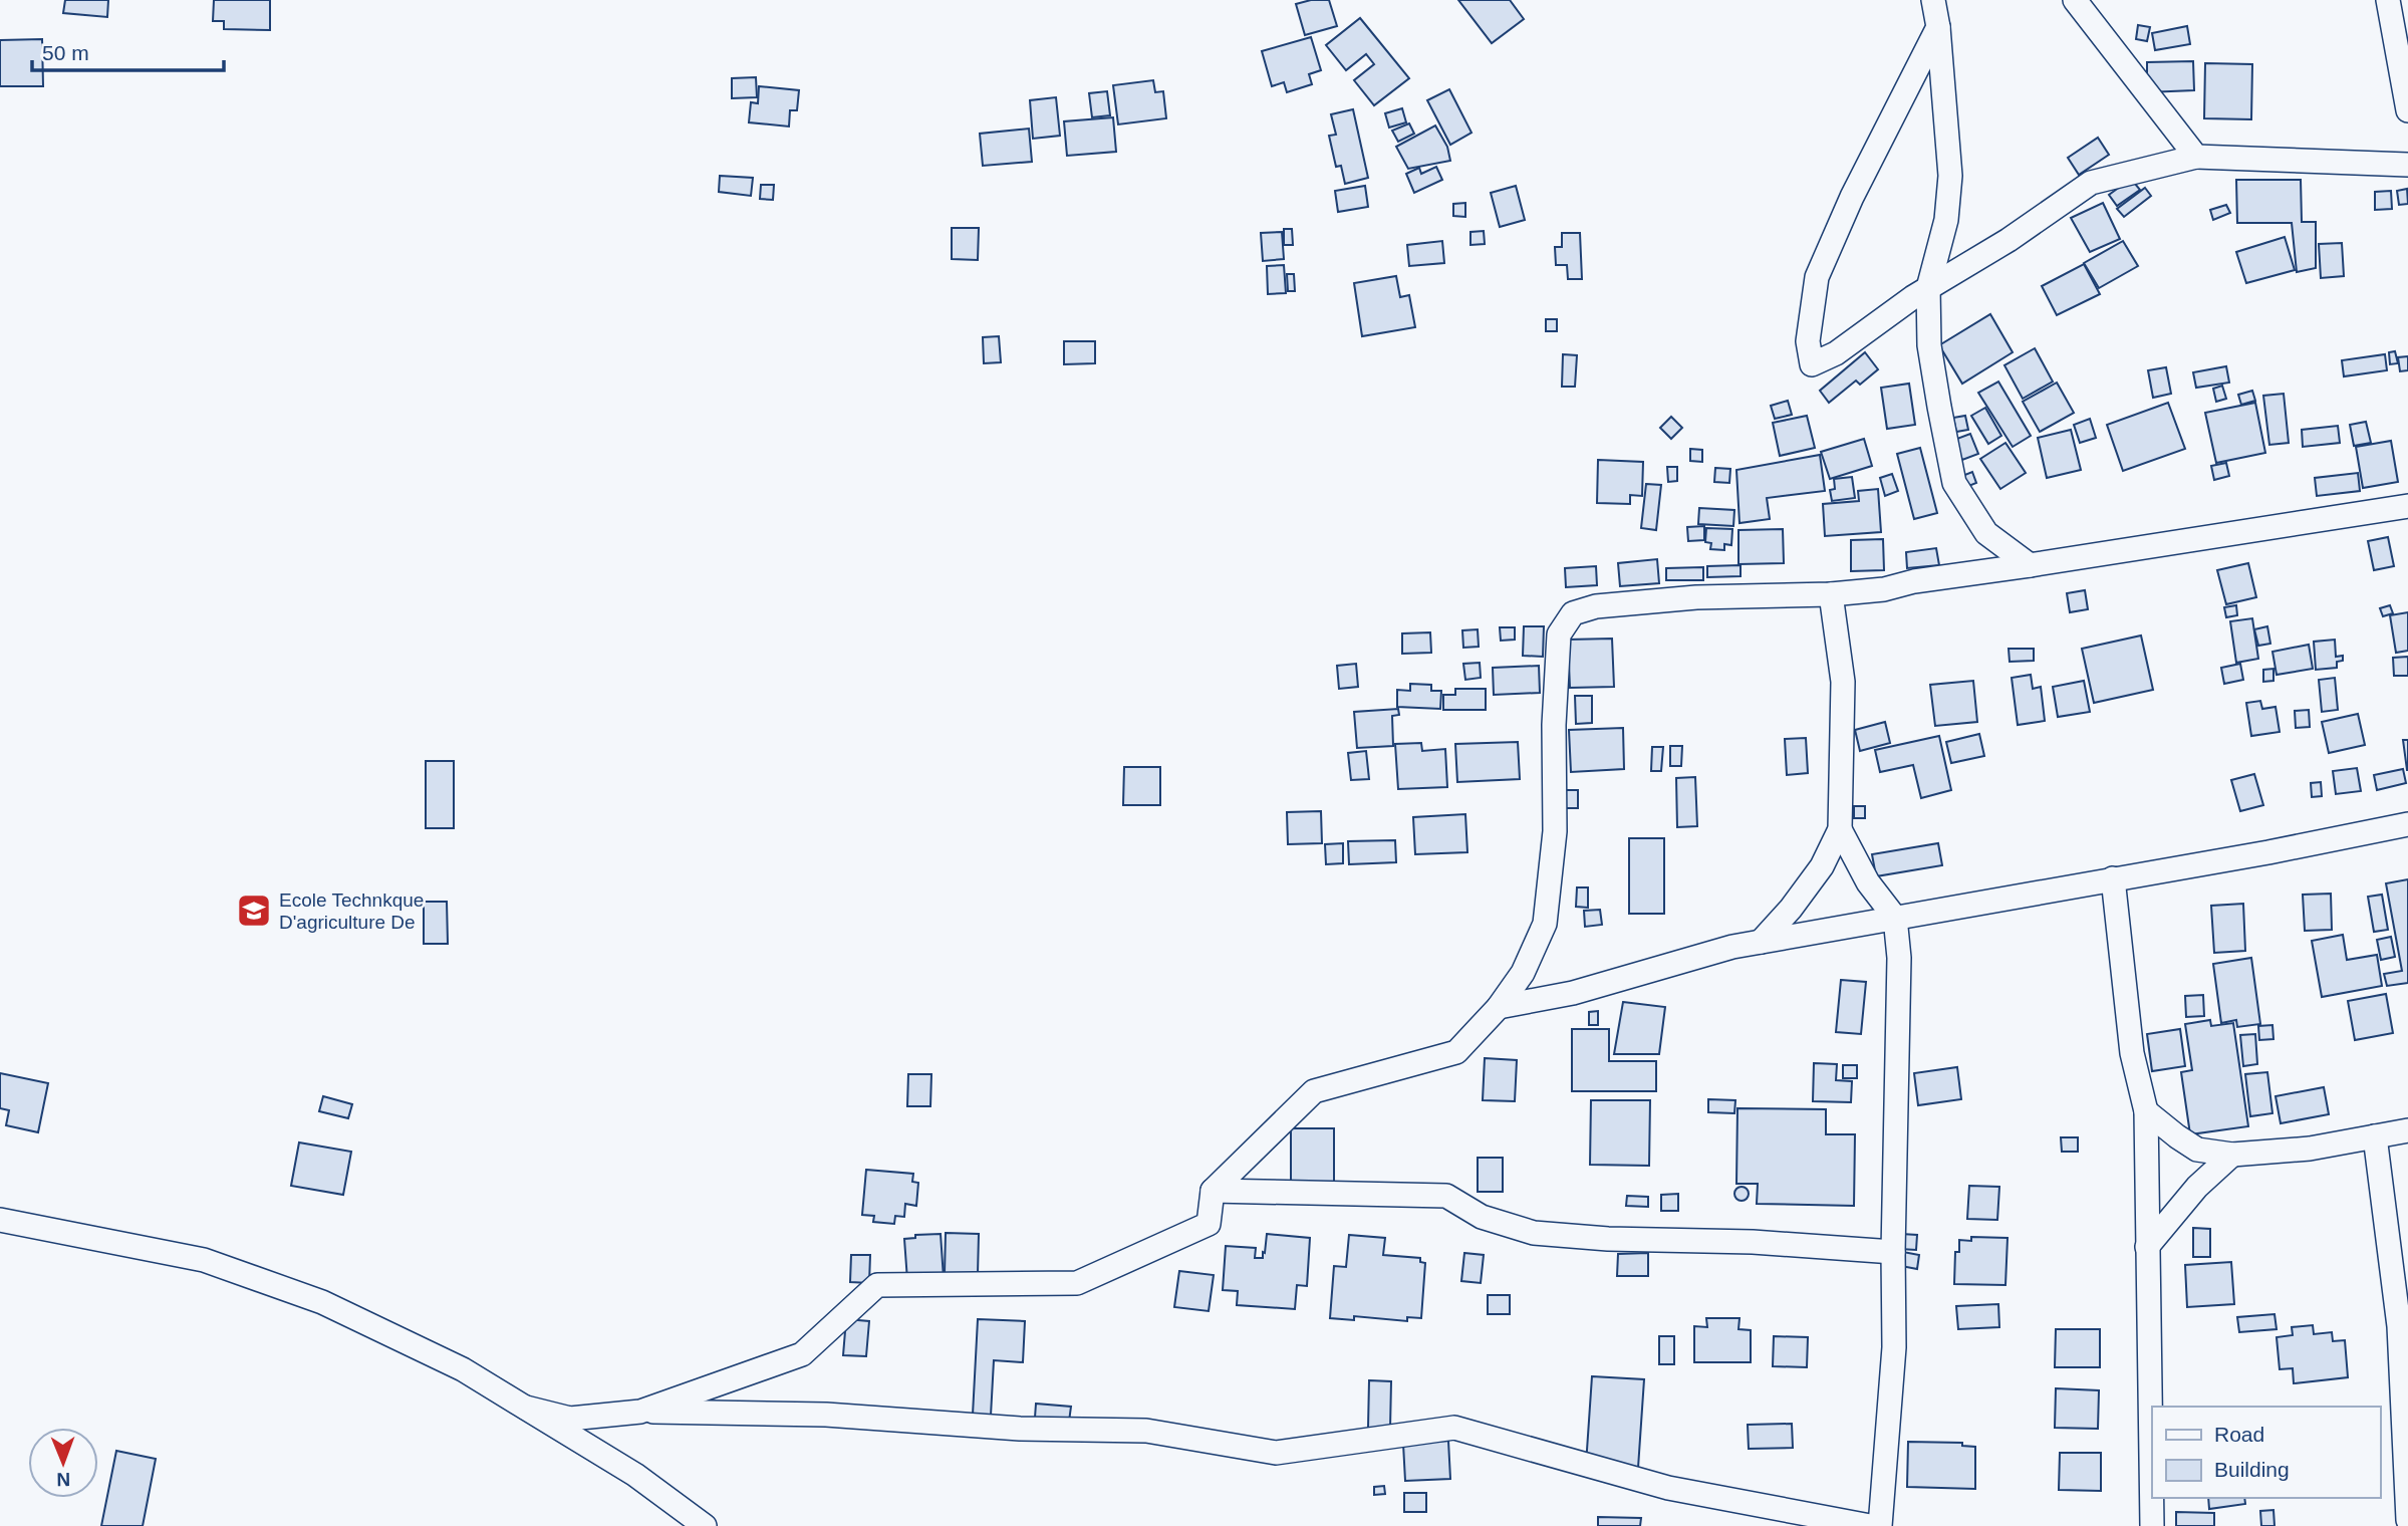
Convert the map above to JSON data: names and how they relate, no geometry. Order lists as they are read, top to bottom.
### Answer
{
  "places": {
    "school or university": ["Ecole Technkque D'agriculture De"]
  },
  "legend": ["Road", "Building"],
  "scale_bar": "50 m",
  "north": "bottom"
}
